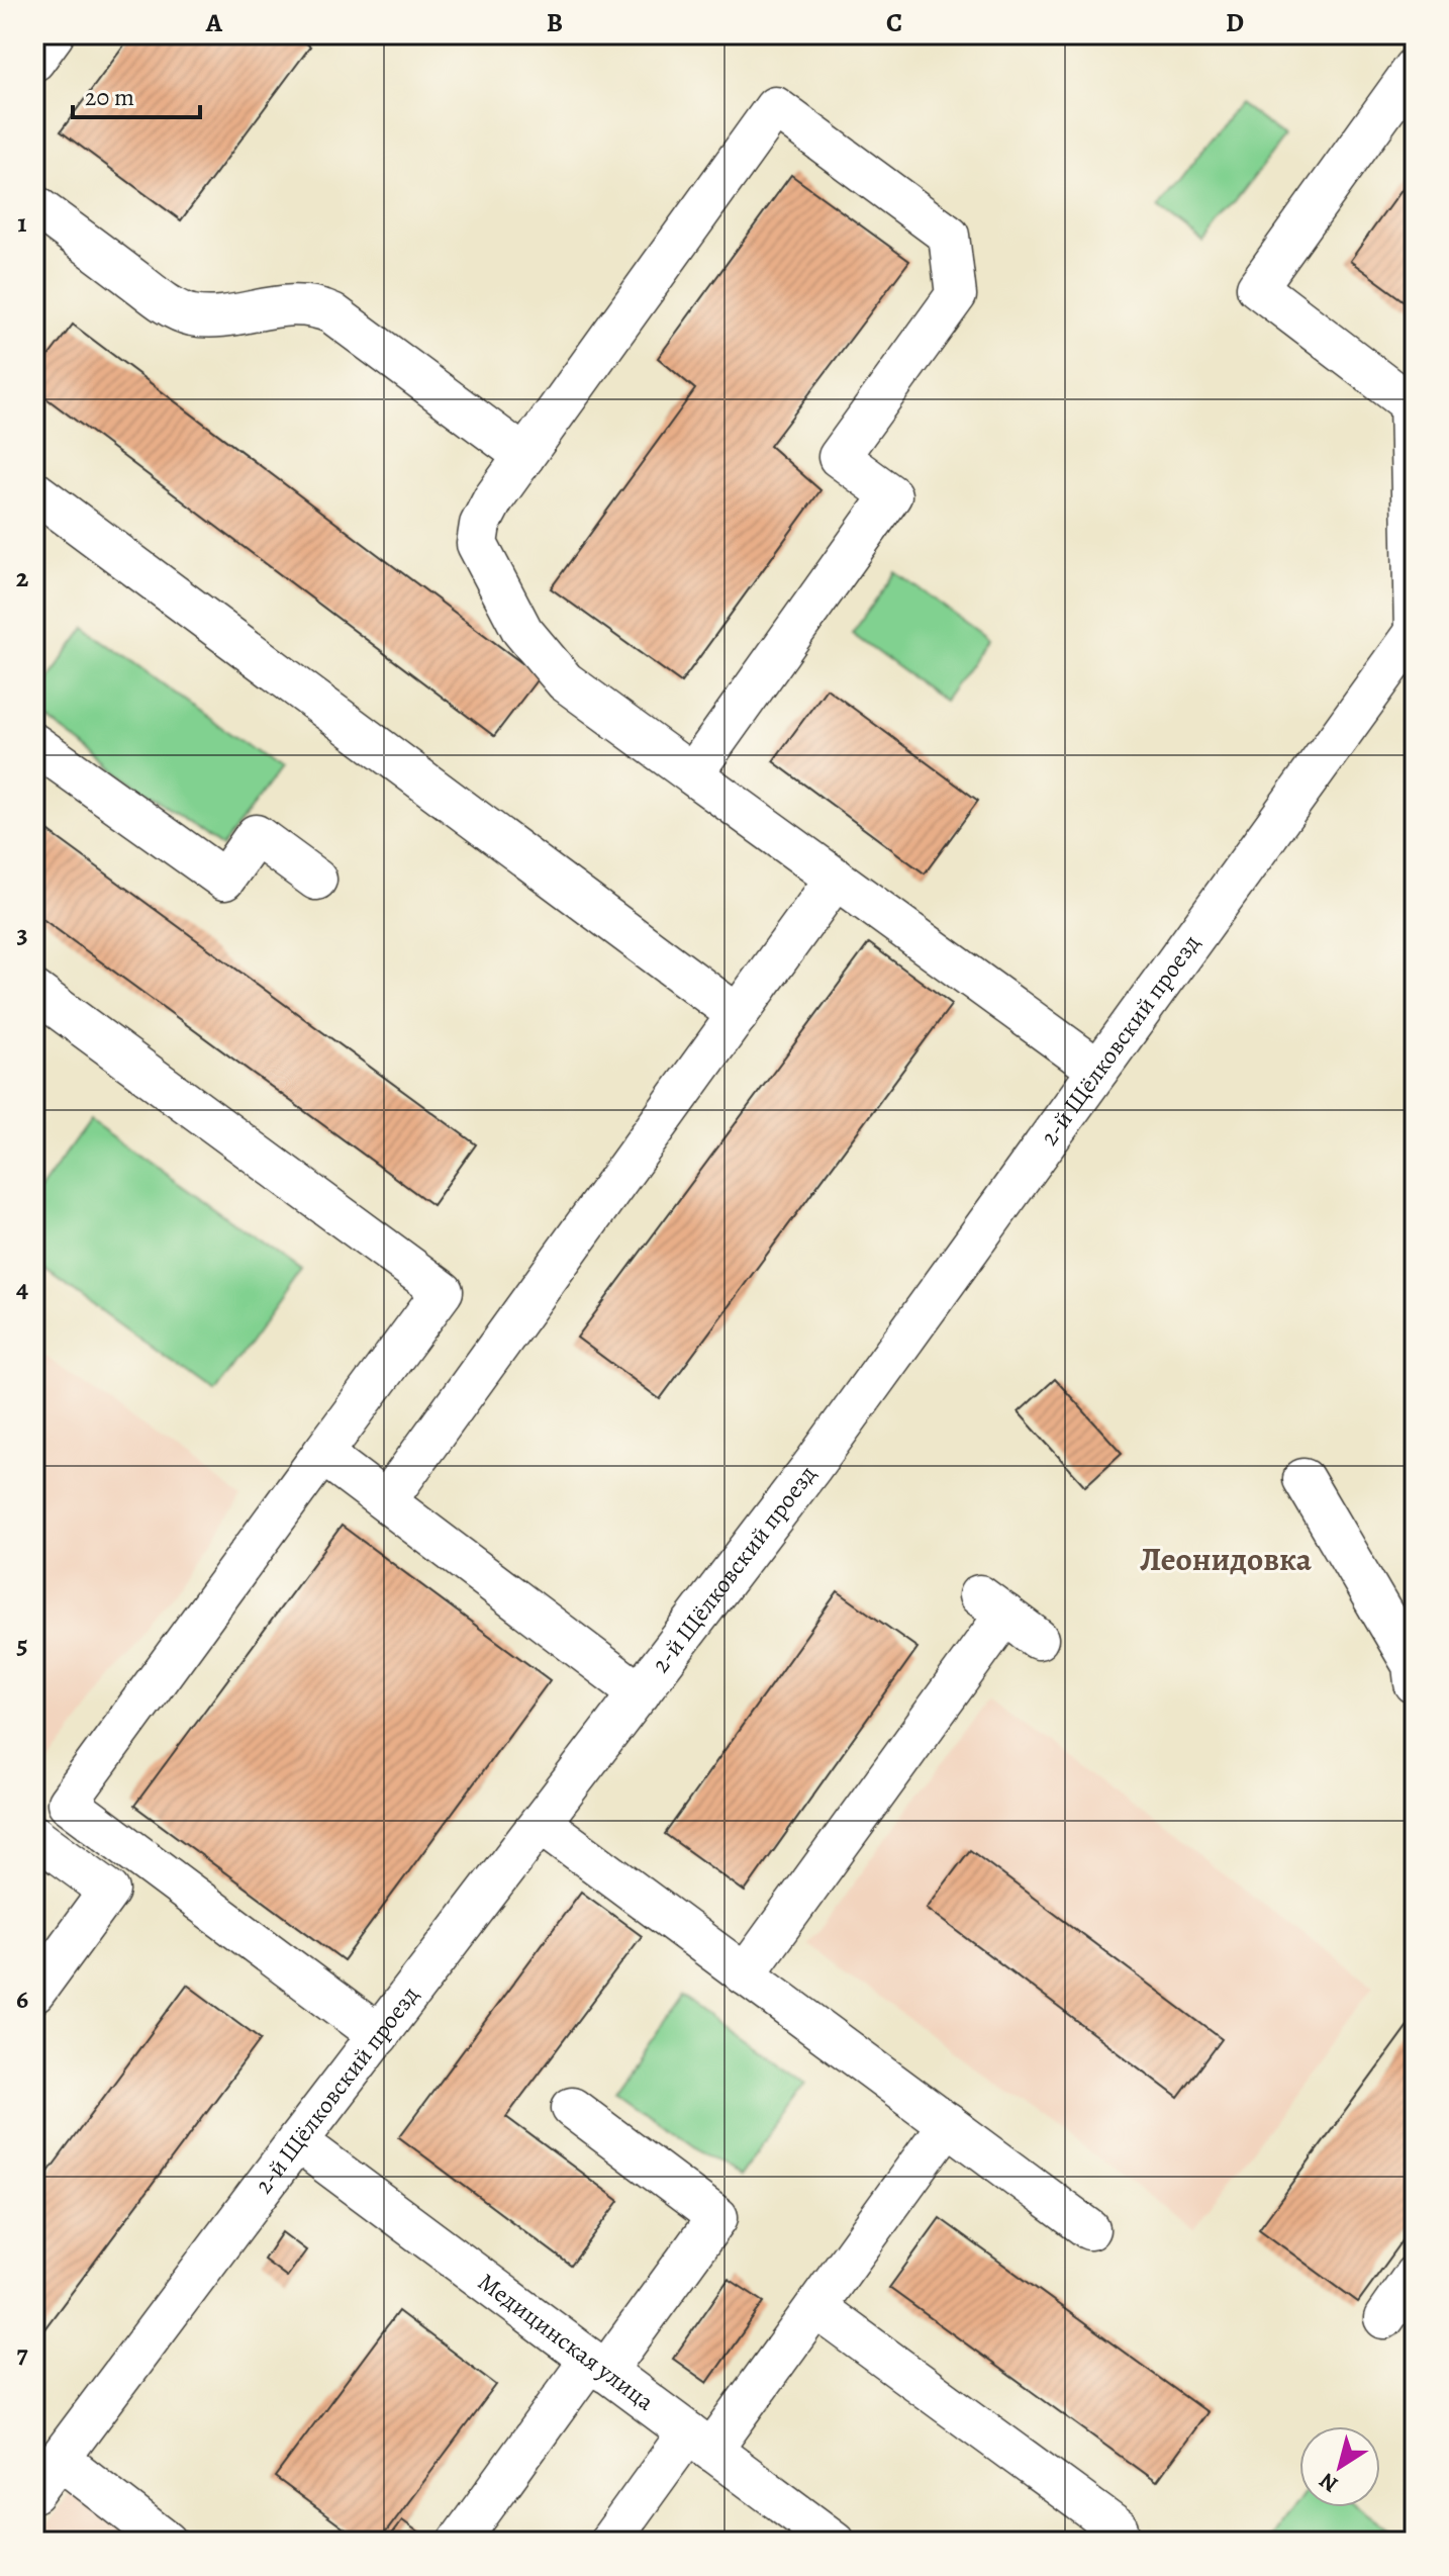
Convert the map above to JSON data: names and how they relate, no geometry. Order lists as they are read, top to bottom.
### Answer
{
  "streets": {
    "street": ["2-й Щёлковский проезд", "Медицинская улица"]
  },
  "crossings": [
    ["2-й Щёлковский проезд", "Медицинская улица"]
  ],
  "districts": ["Леонидовка"],
  "scale_bar": "20 m",
  "north": "bottom left",
  "grid": {
    "columns": [
      "A",
      "B",
      "C",
      "D"
    ],
    "rows": [
      "1",
      "2",
      "3",
      "4",
      "5",
      "6",
      "7"
    ]
  }
}
